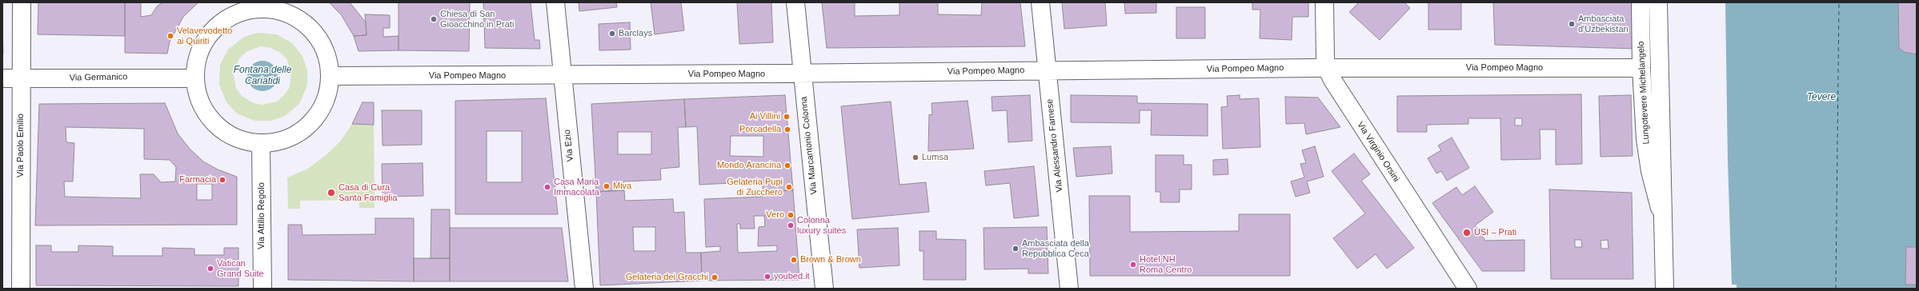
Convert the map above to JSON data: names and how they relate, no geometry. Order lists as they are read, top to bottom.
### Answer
{
  "streets": {
    "street": [
      "Via Pompeo Magno",
      "Via Germanico",
      "Lungotevere Michelangelo",
      "Via Paolo Emilio",
      "Via Ezio",
      "Via Marcantonio Colonna",
      "Via Alessandro Farnese",
      "Via Virginio Orsini",
      "Via Attilio Regolo"
    ]
  },
  "crossings": [
    ["Via Pompeo Magno", "Lungotevere Michelangelo"],
    ["Via Pompeo Magno", "Via Ezio"],
    ["Via Pompeo Magno", "Via Marcantonio Colonna"],
    ["Via Pompeo Magno", "Via Alessandro Farnese"],
    ["Via Pompeo Magno", "Via Virginio Orsini"],
    ["Via Germanico", "Via Paolo Emilio"]
  ],
  "water": ["Fontana delle Cariatidi", "Tevere"],
  "places": [
    "Chiesa di San Gioacchino in Prati",
    "Ambasciata d'Uzbekistan",
    "Barclays",
    "Velavevodetto ai Quiriti",
    "Ai Villini",
    "Porcadella",
    "Lumsa",
    "Mondo Arancina",
    "Farmacia",
    "Miva",
    "Casa Maria Immacolata",
    "Gelateria Pupi di Zucchero",
    "Casa di Cura Santa Famiglia",
    "Vero",
    "Colonna luxury suites",
    "USI – Prati",
    "Ambasciata della Repubblica Ceca",
    "Brown & Brown",
    "Hotel NH Roma Centro",
    "Vatican Grand Suite",
    "youbed.it",
    "Gelateria dei Gracchi"
  ]
}
